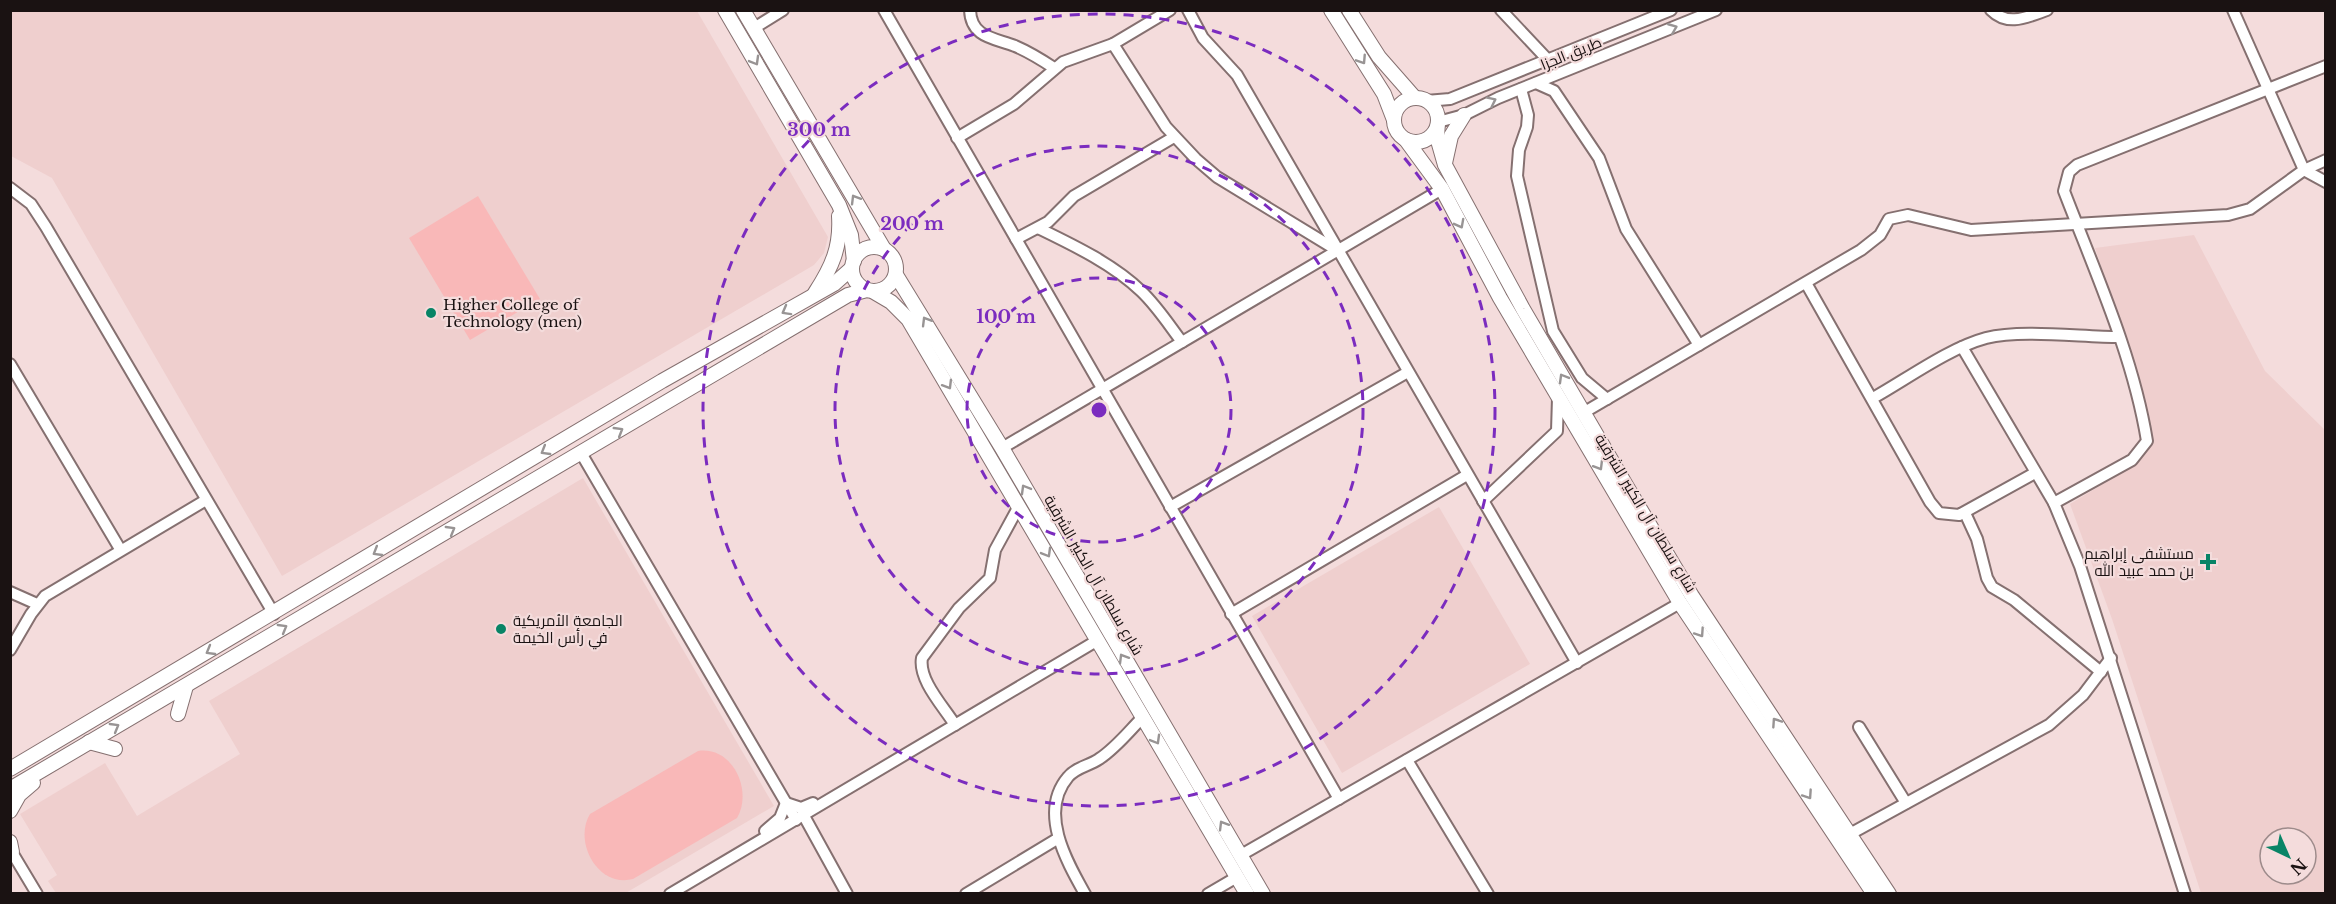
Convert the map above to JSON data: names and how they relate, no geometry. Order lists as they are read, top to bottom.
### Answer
{
  "streets": {
    "main road": ["شارع سلطان آل الكبير الشرقية"],
    "street": ["طريق الجزا"]
  },
  "crossings": [
    ["طريق الجزا", "شارع سلطان آل الكبير الشرقية"]
  ],
  "places": {
    "other": ["Higher College of Technology (men)", "الجامعة الأمريكية في رأس الخيمة"],
    "health": ["مستشفى إبراهيم بن حمد عبيد الله"]
  },
  "north": "bottom right",
  "rings": ["300 m", "200 m", "100 m"]
}
